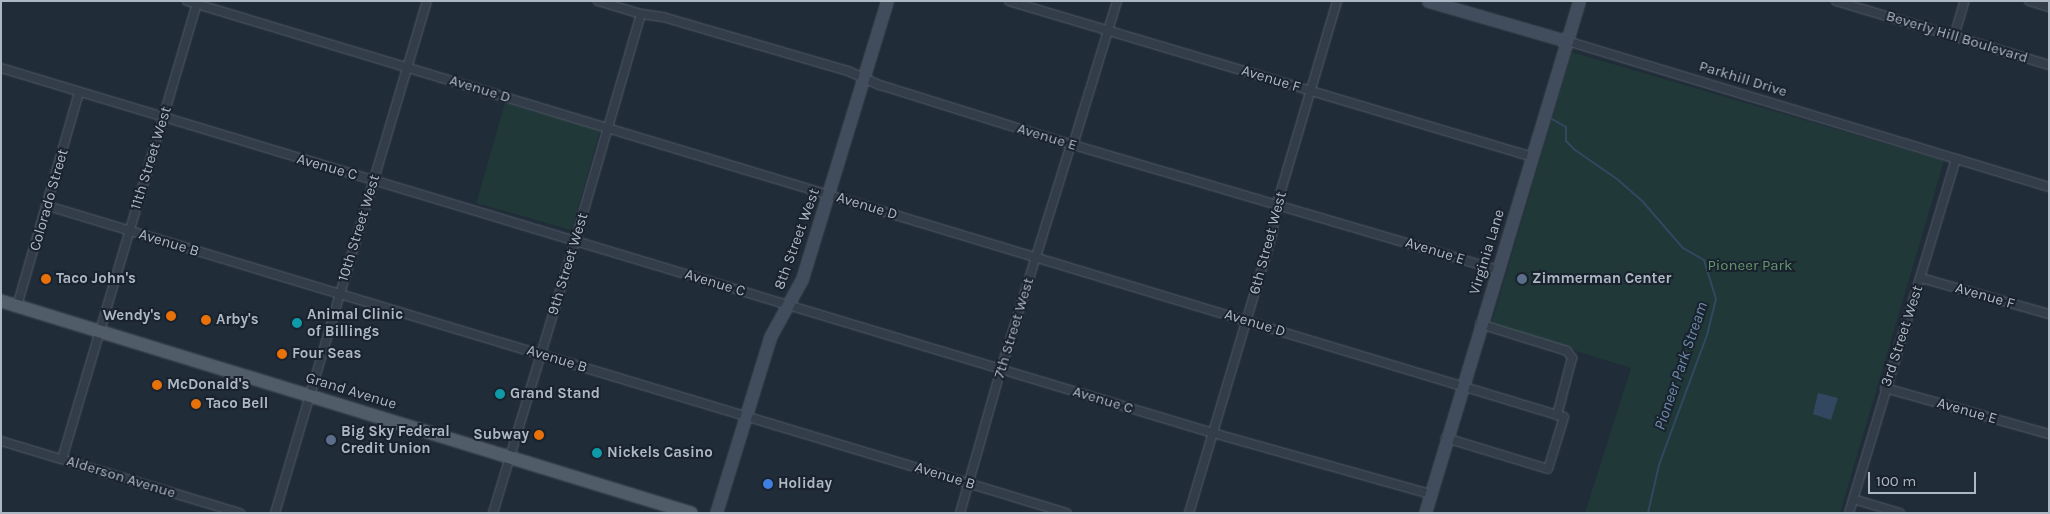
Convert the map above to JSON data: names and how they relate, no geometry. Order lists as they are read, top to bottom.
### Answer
{
  "streets": {
    "main road": ["Grand Avenue"],
    "street": [
      "Beverly Hill Boulevard",
      "Avenue F",
      "Parkhill Drive",
      "Avenue D",
      "Avenue E",
      "11th Street West",
      "Avenue C",
      "Colorado Street",
      "10th Street West",
      "8th Street West",
      "Avenue B",
      "6th Street West",
      "Virginia Lane",
      "9th Street West",
      "7th Street West",
      "3rd Street West",
      "Alderson Avenue"
    ]
  },
  "crossings": [
    ["Avenue F", "6th Street West"],
    ["Avenue F", "Virginia Lane"],
    ["Avenue F", "7th Street West"],
    ["Avenue F", "3rd Street West"],
    ["Parkhill Drive", "Virginia Lane"],
    ["Parkhill Drive", "3rd Street West"],
    ["Avenue D", "11th Street West"],
    ["Avenue D", "10th Street West"],
    ["Avenue D", "8th Street West"],
    ["Avenue D", "6th Street West"],
    ["Avenue D", "Virginia Lane"],
    ["Avenue D", "9th Street West"],
    ["Avenue D", "7th Street West"],
    ["Avenue E", "8th Street West"],
    ["Avenue E", "6th Street West"],
    ["Avenue E", "Virginia Lane"],
    ["Avenue E", "9th Street West"],
    ["Avenue E", "7th Street West"],
    ["Avenue E", "3rd Street West"],
    ["11th Street West", "Avenue C"],
    ["11th Street West", "Avenue B"],
    ["11th Street West", "Grand Avenue"],
    ["11th Street West", "Alderson Avenue"],
    ["Avenue C", "Colorado Street"],
    ["Avenue C", "10th Street West"],
    ["Avenue C", "8th Street West"],
    ["Avenue C", "6th Street West"],
    ["Avenue C", "Virginia Lane"],
    ["Avenue C", "9th Street West"],
    ["Avenue C", "7th Street West"],
    ["Colorado Street", "Avenue B"],
    ["Colorado Street", "Grand Avenue"],
    ["10th Street West", "Avenue B"],
    ["10th Street West", "Grand Avenue"],
    ["8th Street West", "Avenue B"],
    ["Avenue B", "9th Street West"],
    ["Avenue B", "7th Street West"],
    ["9th Street West", "Grand Avenue"]
  ],
  "water": ["Pioneer Park Stream"],
  "parks": ["Pioneer Park"],
  "places": [
    "Taco John's",
    "Zimmerman Center",
    "Wendy's",
    "Arby's",
    "Animal Clinic of Billings",
    "Four Seas",
    "McDonald's",
    "Grand Stand",
    "Taco Bell",
    "Subway",
    "Big Sky Federal Credit Union",
    "Nickels Casino",
    "Holiday"
  ],
  "scale_bar": "100 m"
}
